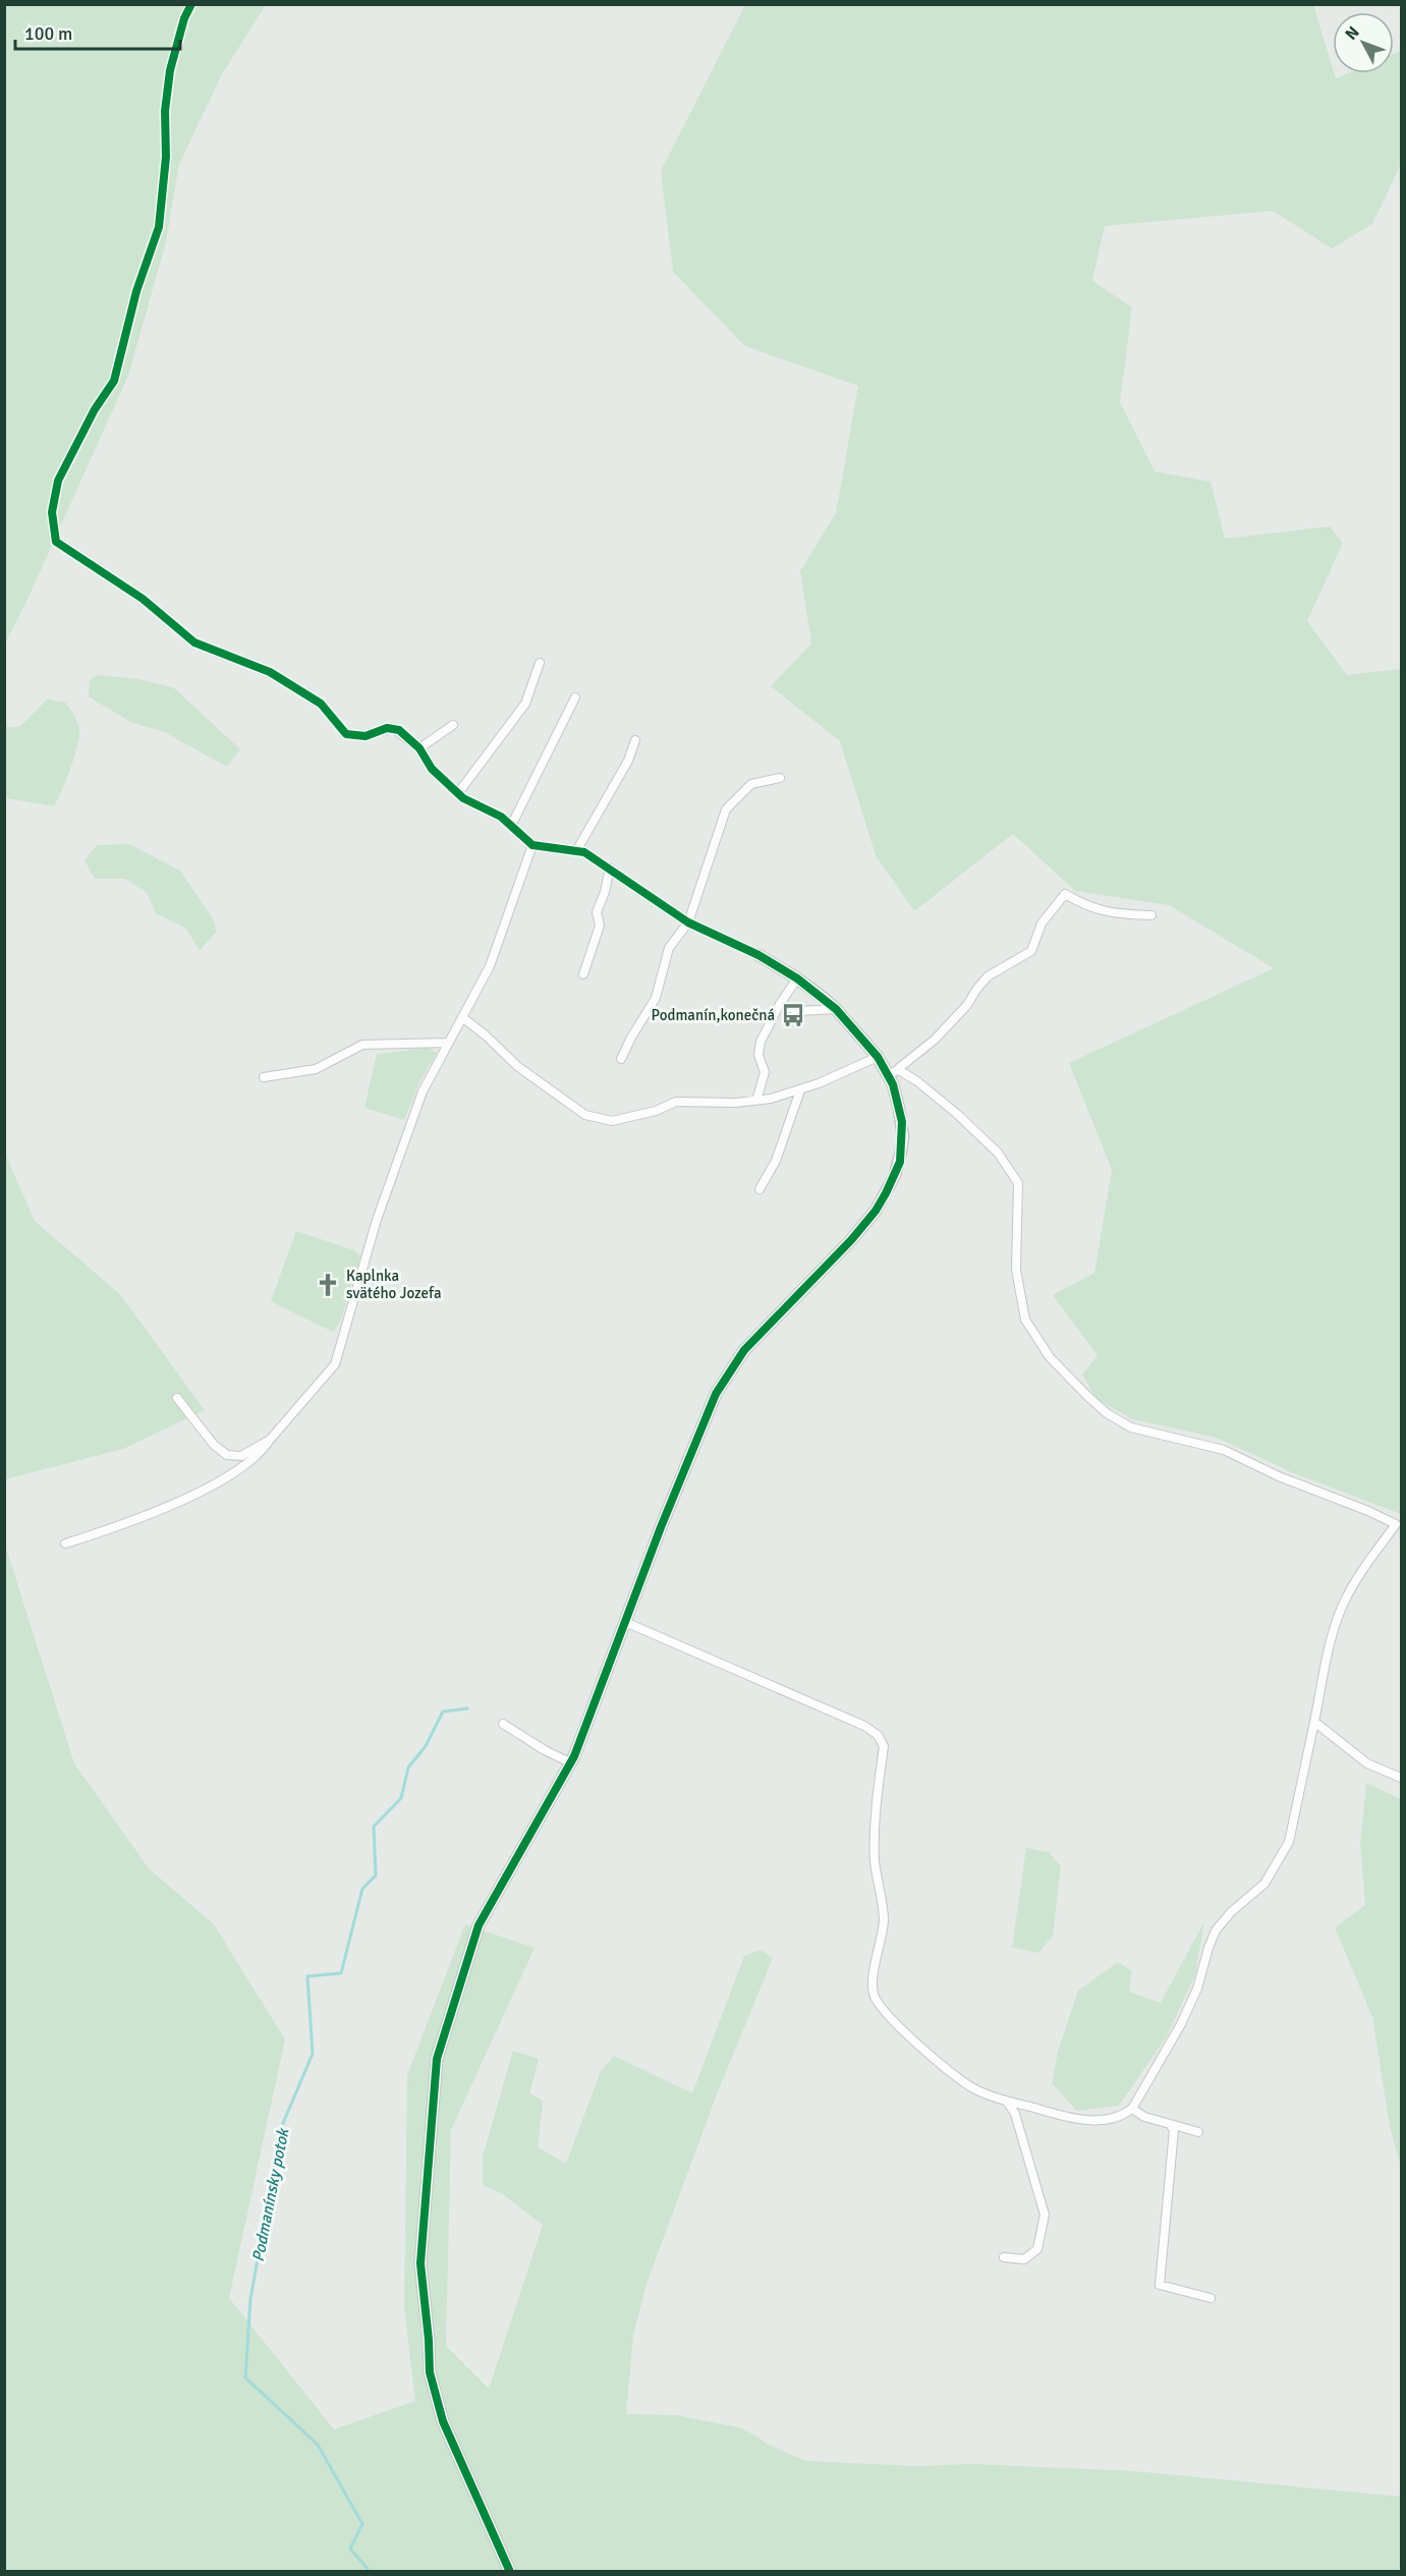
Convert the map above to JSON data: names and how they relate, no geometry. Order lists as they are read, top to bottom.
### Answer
{
  "water": ["Podmanínsky potok"],
  "places": {
    "bus stop": ["Podmanín,konečná"],
    "church": ["Kaplnka svätého Jozefa"]
  },
  "scale_bar": "100 m",
  "north": "top left"
}
